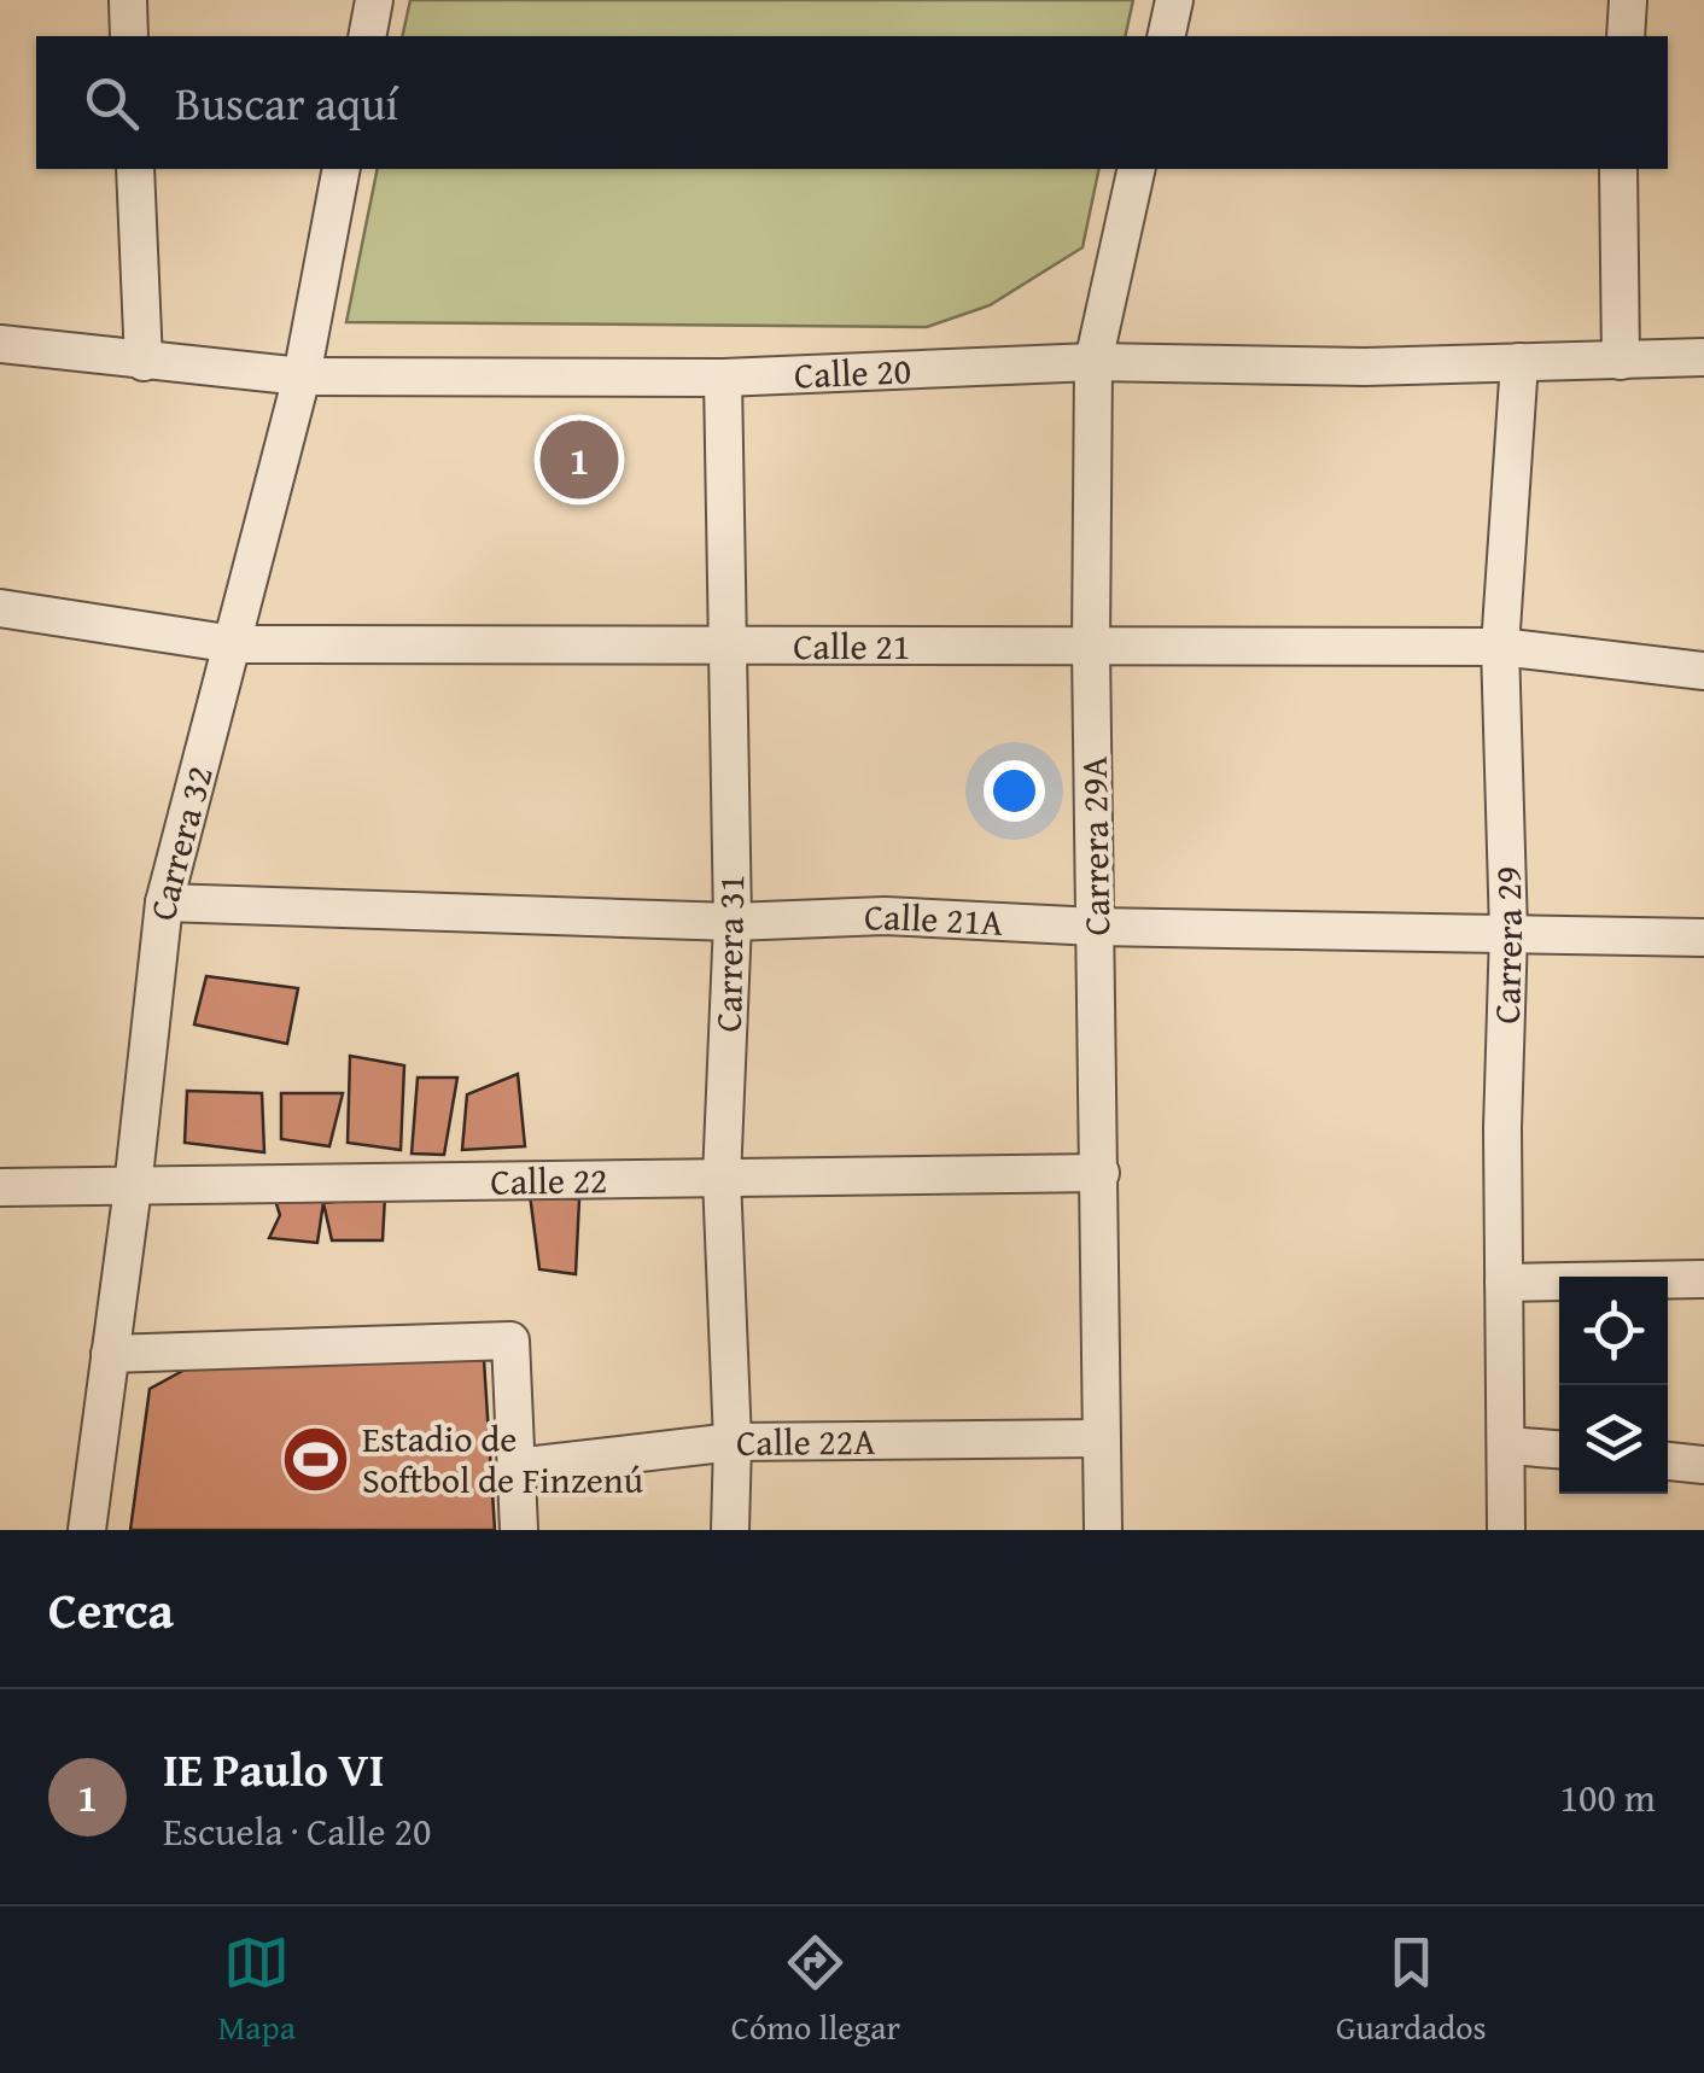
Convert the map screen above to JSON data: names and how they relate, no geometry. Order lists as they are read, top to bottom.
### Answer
{
  "streets": {
    "street": [
      "Calle 20",
      "Calle 21",
      "Carrera 32",
      "Carrera 29A",
      "Calle 21A",
      "Carrera 29",
      "Carrera 31",
      "Calle 22",
      "Calle 22A"
    ]
  },
  "crossings": [
    ["Calle 20", "Carrera 32"],
    ["Calle 20", "Carrera 29A"],
    ["Calle 20", "Carrera 29"],
    ["Calle 20", "Carrera 31"],
    ["Calle 21", "Carrera 32"],
    ["Calle 21", "Carrera 29A"],
    ["Calle 21", "Carrera 29"],
    ["Calle 21", "Carrera 31"],
    ["Carrera 32", "Calle 21A"],
    ["Carrera 32", "Calle 22"],
    ["Carrera 29A", "Calle 21A"],
    ["Carrera 29A", "Calle 22"],
    ["Carrera 29A", "Calle 22A"],
    ["Calle 21A", "Carrera 29"],
    ["Calle 21A", "Carrera 31"],
    ["Carrera 31", "Calle 22"],
    ["Carrera 31", "Calle 22A"]
  ],
  "places": {
    "sports": ["Estadio de Softbol de Finzenú"]
  },
  "page": {
    "search": "Buscar aquí",
    "pins": "1",
    "heading": "Cerca",
    "list": [
      {
        "mark": "1",
        "name": "IE Paulo VI",
        "note": "Escuela · Calle 20",
        "value": "100 m"
      }
    ],
    "nav": ["Mapa", "Cómo llegar", "Guardados"]
  }
}
